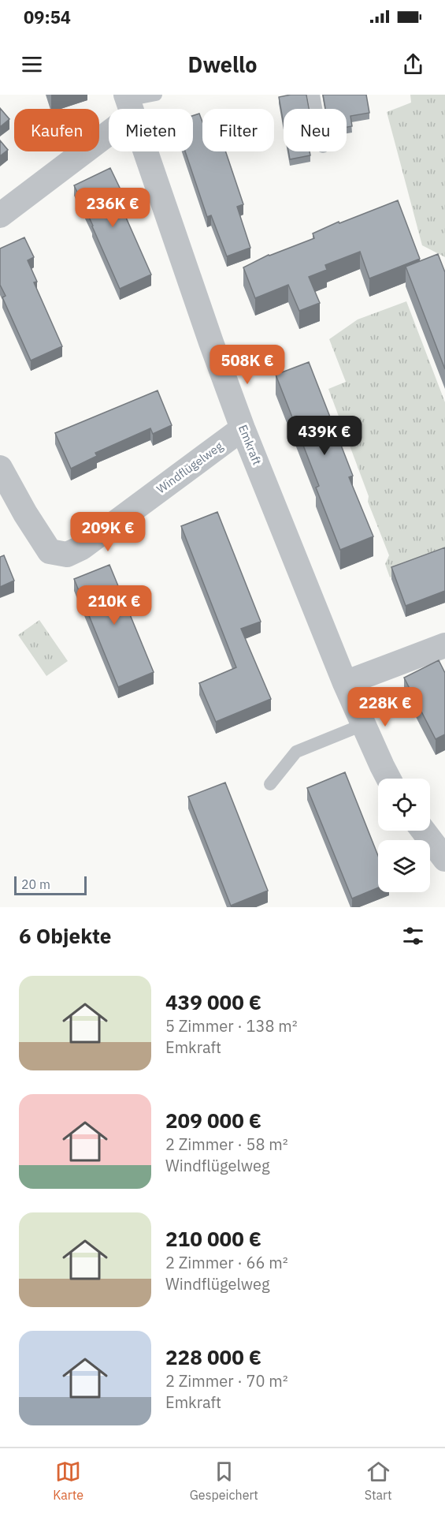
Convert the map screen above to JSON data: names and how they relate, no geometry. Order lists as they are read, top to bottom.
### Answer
{
  "streets": {
    "street": ["Emkraft", "Windflügelweg"]
  },
  "crossings": [
    ["Emkraft", "Windflügelweg"]
  ],
  "scale_bar": "20 m",
  "page": {
    "status": "09:54",
    "header": "Dwello",
    "chip": [
      "Kaufen",
      "Mieten",
      "Filter",
      "Neu"
    ],
    "price": [
      "236K €",
      "508K €",
      "439K €",
      "209K €",
      "210K €",
      "228K €"
    ],
    "scale": "20 m",
    "heading": "6 Objekte",
    "list": [
      {
        "name": "439 000 €",
        "note": "5 Zimmer · 138 m² · Emkraft"
      },
      {
        "name": "209 000 €",
        "note": "2 Zimmer · 58 m² · Windflügelweg"
      },
      {
        "name": "210 000 €",
        "note": "2 Zimmer · 66 m² · Windflügelweg"
      },
      {
        "name": "228 000 €",
        "note": "2 Zimmer · 70 m² · Emkraft"
      }
    ],
    "tabs": ["Karte", "Gespeichert", "Start"]
  }
}
